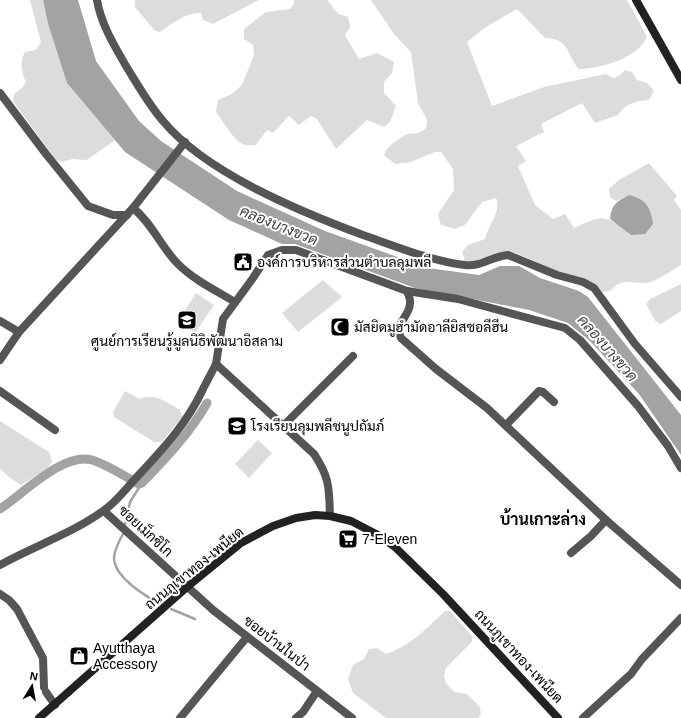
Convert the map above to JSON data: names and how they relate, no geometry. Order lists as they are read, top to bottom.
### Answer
{
  "streets": {
    "street": ["ซอยเม็กซิโก", "ถนนภูเขาทอง-เพนียด", "ซอยบ้านในป่า"]
  },
  "crossings": [
    ["ซอยเม็กซิโก", "ถนนภูเขาทอง-เพนียด"],
    ["ซอยเม็กซิโก", "ซอยบ้านในป่า"],
    ["ถนนภูเขาทอง-เพนียด", "ซอยบ้านในป่า"]
  ],
  "districts": ["บ้านเกาะล่าง"],
  "water": ["คลองบางขวด"],
  "places": {
    "public building": ["องค์การบริหารส่วนตำบลลุมพลี"],
    "school or university": ["ศูนย์การเรียนรู้มูลนิธิพัฒนาอิสลาม", "โรงเรียนลุมพลีชนูปถัมภ์"],
    "mosque": ["มัสยิดมูฮำมัดอาลียิสซอลีฮีน"],
    "supermarket": ["7-Eleven"],
    "shop": ["Ayutthaya Accessory"]
  },
  "north": "top"
}
